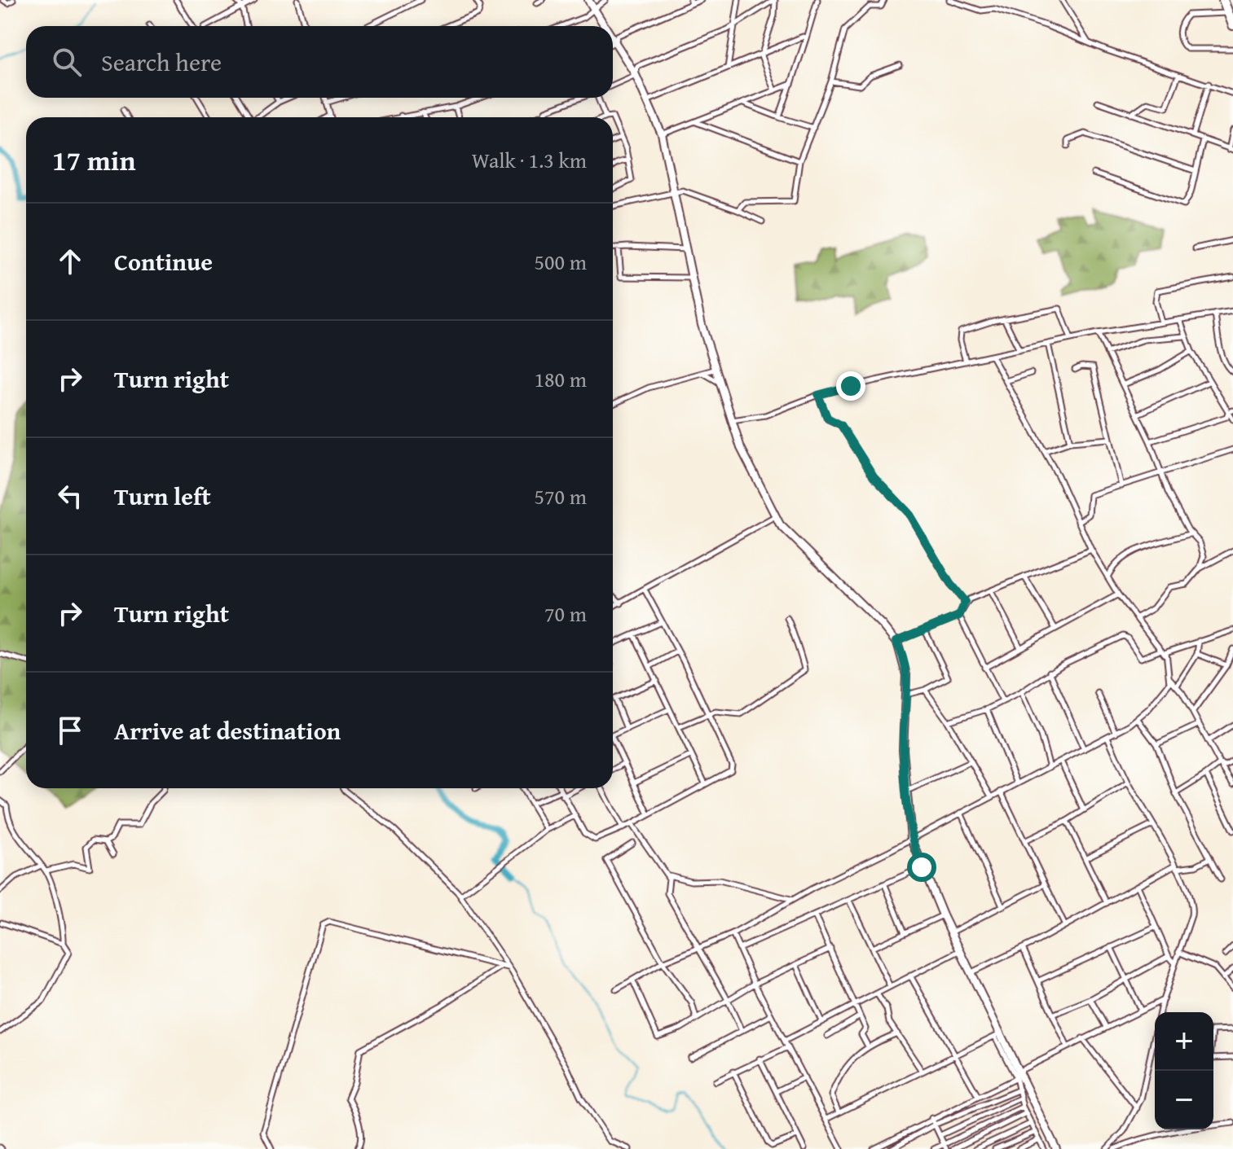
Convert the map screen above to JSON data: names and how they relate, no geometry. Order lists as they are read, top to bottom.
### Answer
{
  "page": {
    "search": "Search here",
    "heading": ["17 min", "Walk · 1.3 km"],
    "list": [
      ["Continue", "500 m"],
      ["Turn right", "180 m"],
      ["Turn left", "570 m"],
      ["Turn right", "70 m"],
      "Arrive at destination"
    ],
    "map_buttons": ["+", "−"]
  }
}
